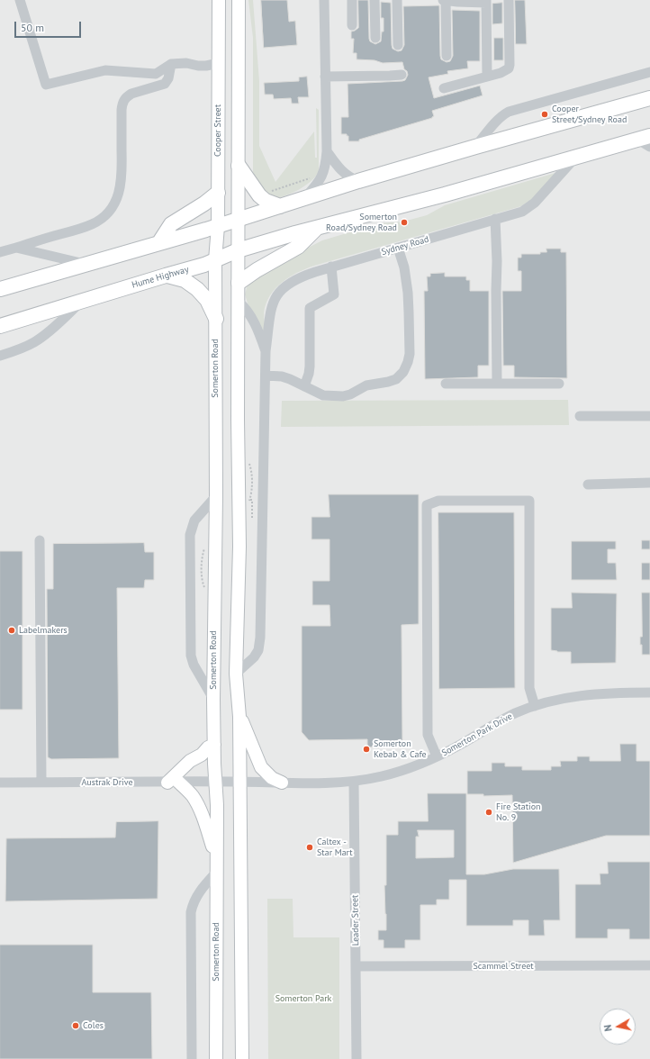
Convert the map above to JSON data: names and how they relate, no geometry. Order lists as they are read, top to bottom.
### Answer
{
  "streets": {
    "highway": ["Hume Highway"],
    "main road": ["Cooper Street", "Somerton Road"],
    "street": [
      "Sydney Road",
      "Somerton Park Drive",
      "Austrak Drive",
      "Leader Street",
      "Scammel Street"
    ]
  },
  "crossings": [
    ["Cooper Street", "Hume Highway"],
    ["Cooper Street", "Somerton Road"],
    ["Hume Highway", "Somerton Road"],
    ["Somerton Road", "Somerton Park Drive"],
    ["Somerton Road", "Austrak Drive"],
    ["Somerton Park Drive", "Austrak Drive"],
    ["Somerton Park Drive", "Leader Street"],
    ["Leader Street", "Scammel Street"]
  ],
  "parks": ["Somerton Park"],
  "places": [
    "Cooper Street/Sydney Road",
    "Somerton Road/Sydney Road",
    "Labelmakers",
    "Somerton Kebab & Cafe",
    "Fire Station No. 9",
    "Caltex - Star Mart",
    "Coles"
  ],
  "scale_bar": "50 m",
  "north": "left"
}
